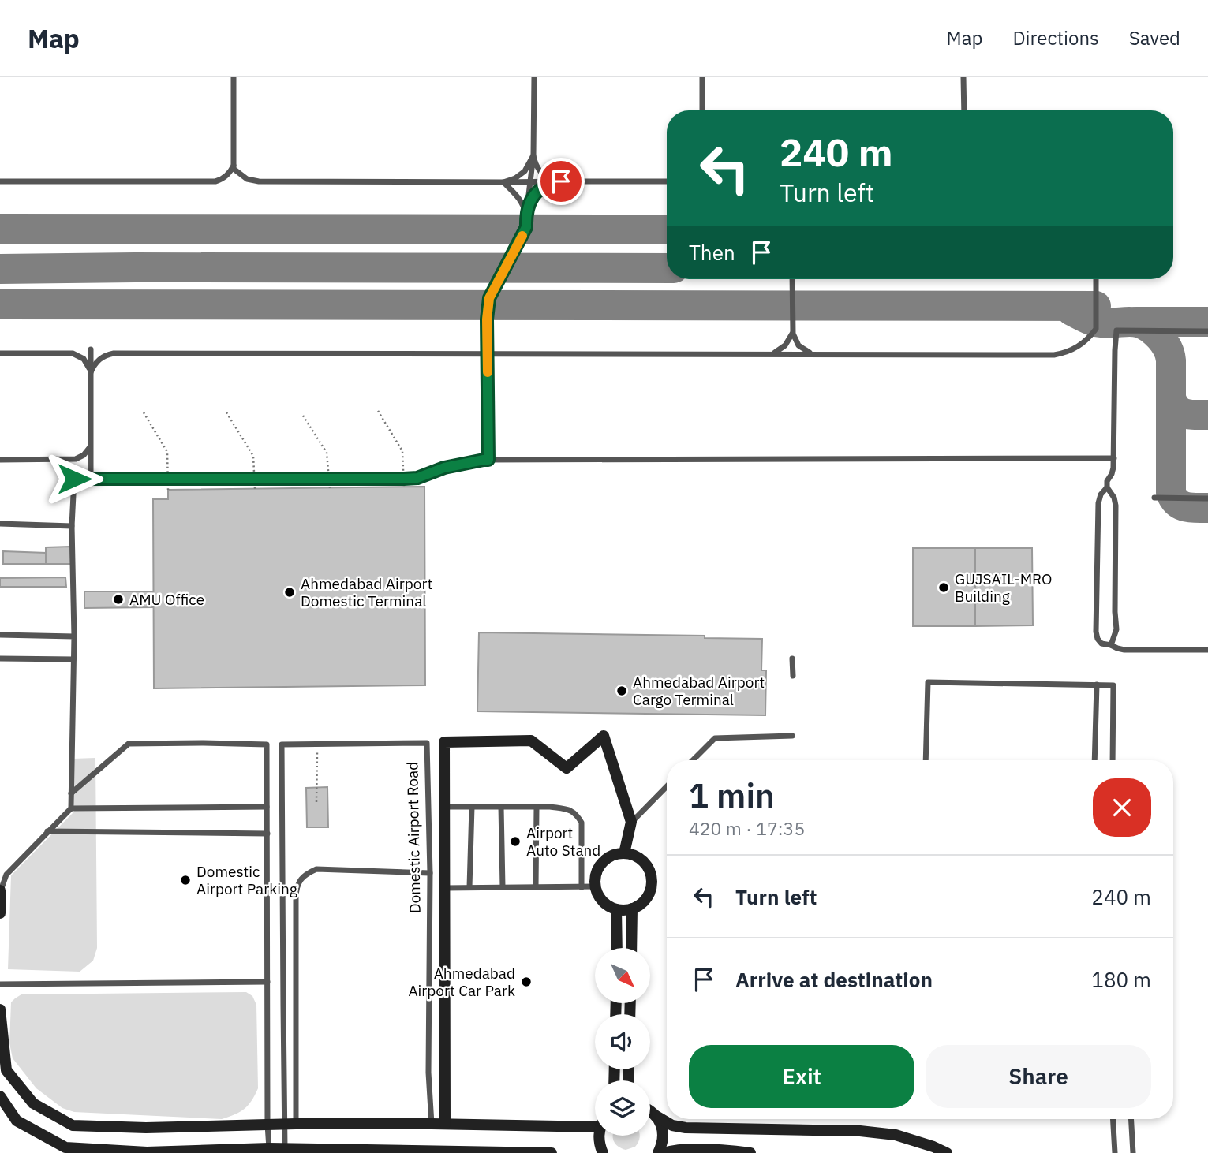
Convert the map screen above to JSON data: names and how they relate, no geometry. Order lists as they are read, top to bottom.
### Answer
{
  "streets": {
    "lane": ["Domestic Airport Road"]
  },
  "places": [
    "GUJSAIL-MRO Building",
    "Ahmedabad Airport Domestic Terminal",
    "AMU Office",
    "Ahmedabad Airport Cargo Terminal",
    "Airport Auto Stand",
    "Domestic Airport Parking",
    "Ahmedabad Airport Car Park"
  ],
  "north": "bottom right",
  "page": {
    "header": "Map",
    "nav": ["Map", "Directions", "Saved"],
    "turn": ["240 m", "Turn left"],
    "then": "Then",
    "heading": ["1 min", "420 m · 17:35"],
    "list": [
      {
        "name": "Turn left",
        "value": "240 m"
      },
      {
        "name": "Arrive at destination",
        "value": "180 m"
      }
    ],
    "buttons": ["Exit", "Share"]
  }
}
